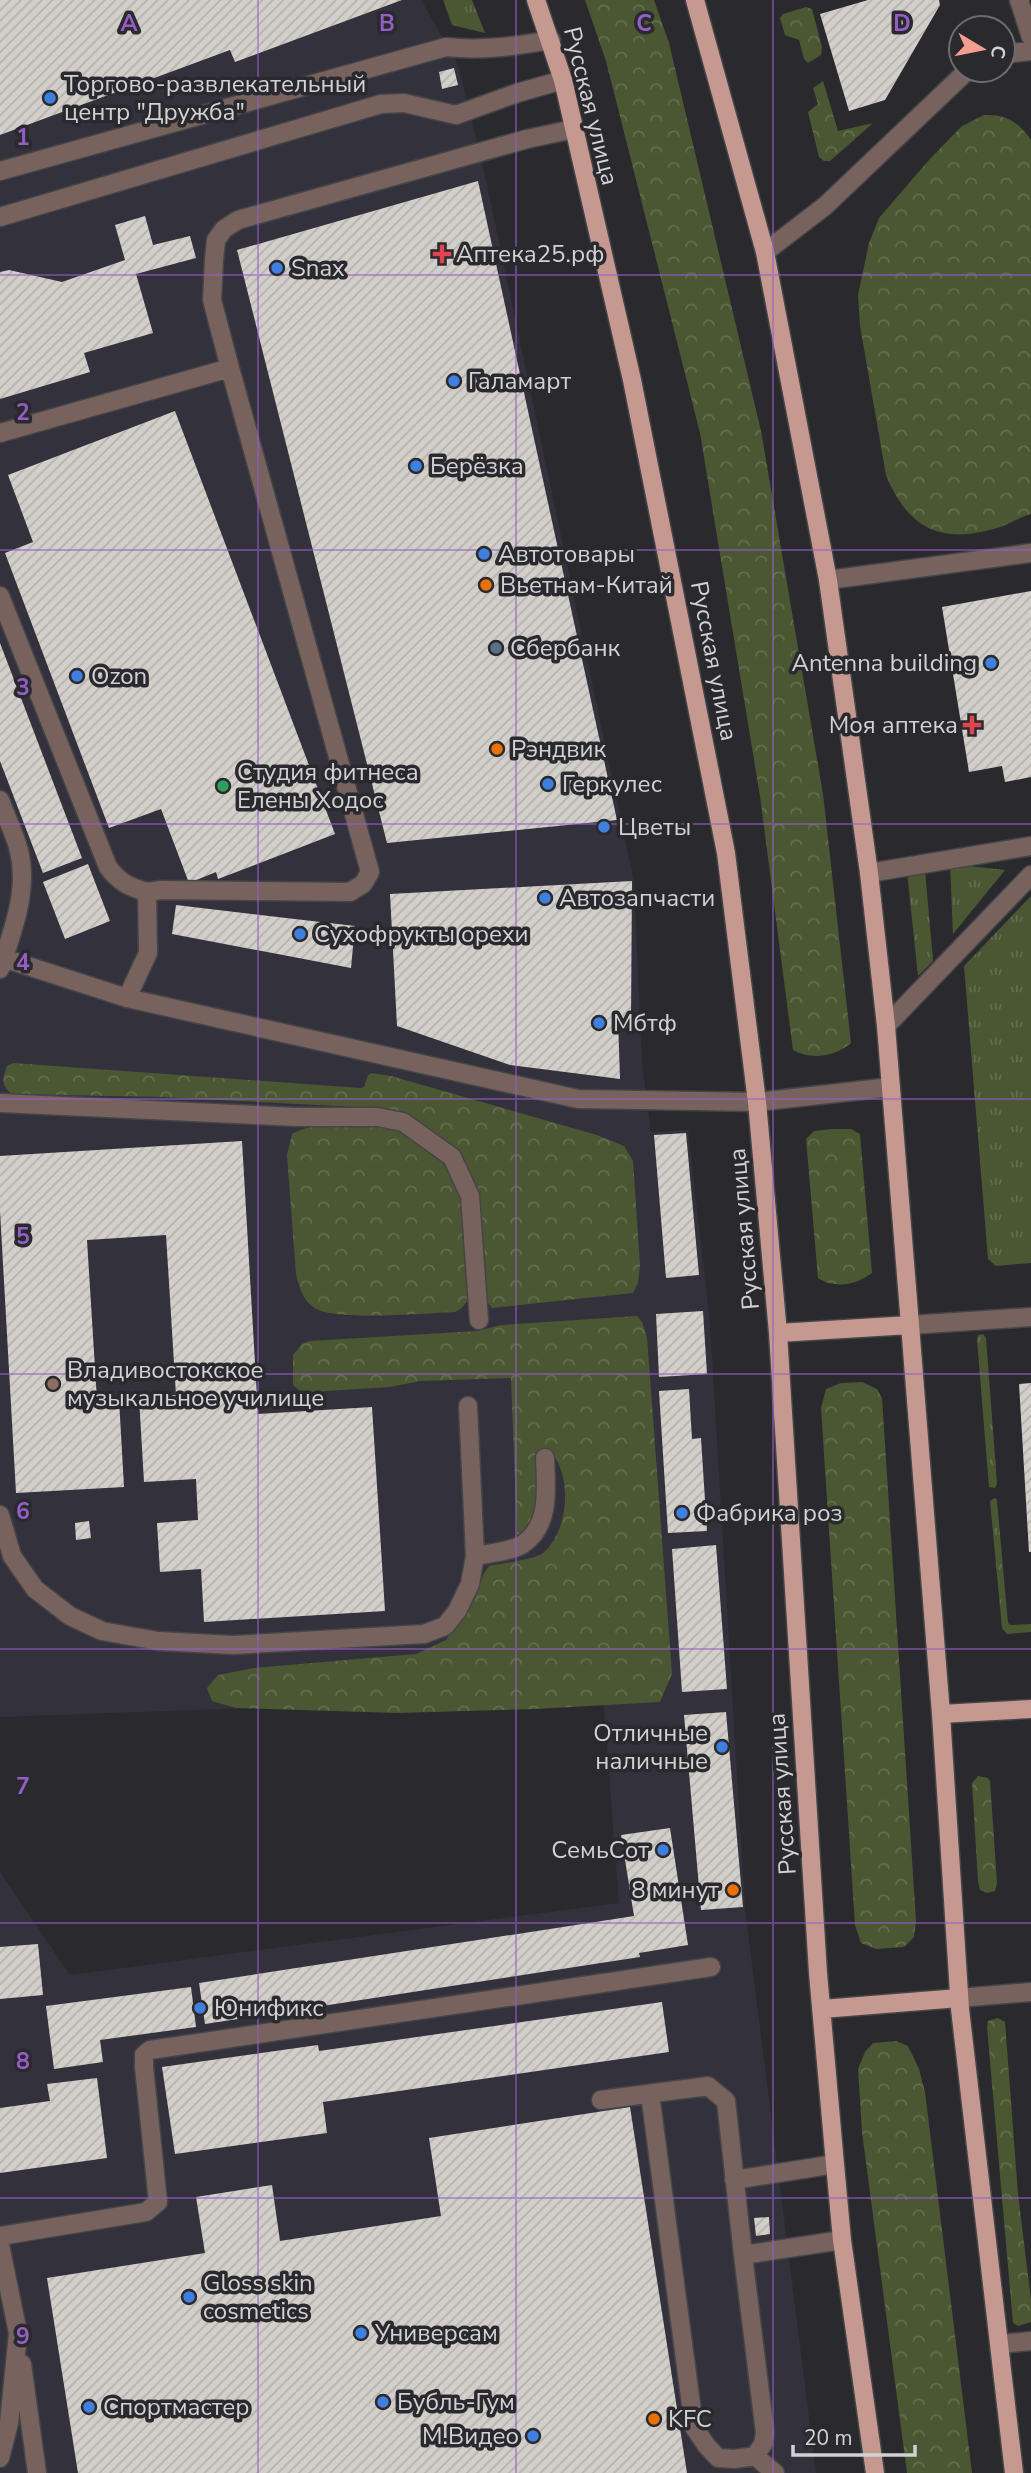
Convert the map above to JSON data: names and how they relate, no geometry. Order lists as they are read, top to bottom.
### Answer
{
  "streets": {
    "main road": ["Русская улица"]
  },
  "places": {
    "other": [
      "Торгово-развлекательный центр \"Дружба\"",
      "Snax",
      "Галамарт",
      "Берёзка",
      "Автотовары",
      "Вьетнам-Китай",
      "Сбербанк",
      "Antenna building",
      "Ozon",
      "Рэндвик",
      "Геркулес",
      "Студия фитнеса Елены Ходос",
      "Цветы",
      "Автозапчасти",
      "Сухофрукты орехи",
      "Мбтф",
      "Владивостокское музыкальное училище",
      "Фабрика роз",
      "Отличные наличные",
      "СемьСот",
      "8 минут",
      "Юнификс",
      "Gloss skin cosmetics",
      "Универсам",
      "Бубль-Гум",
      "Спортмастер",
      "KFC",
      "М.Видео"
    ],
    "health": ["Аптека25.рф", "Моя аптека"]
  },
  "scale_bar": "20 m",
  "north": "right",
  "grid": {
    "columns": [
      "A",
      "B",
      "C",
      "D"
    ],
    "rows": [
      "1",
      "2",
      "3",
      "4",
      "5",
      "6",
      "7",
      "8",
      "9"
    ]
  }
}
